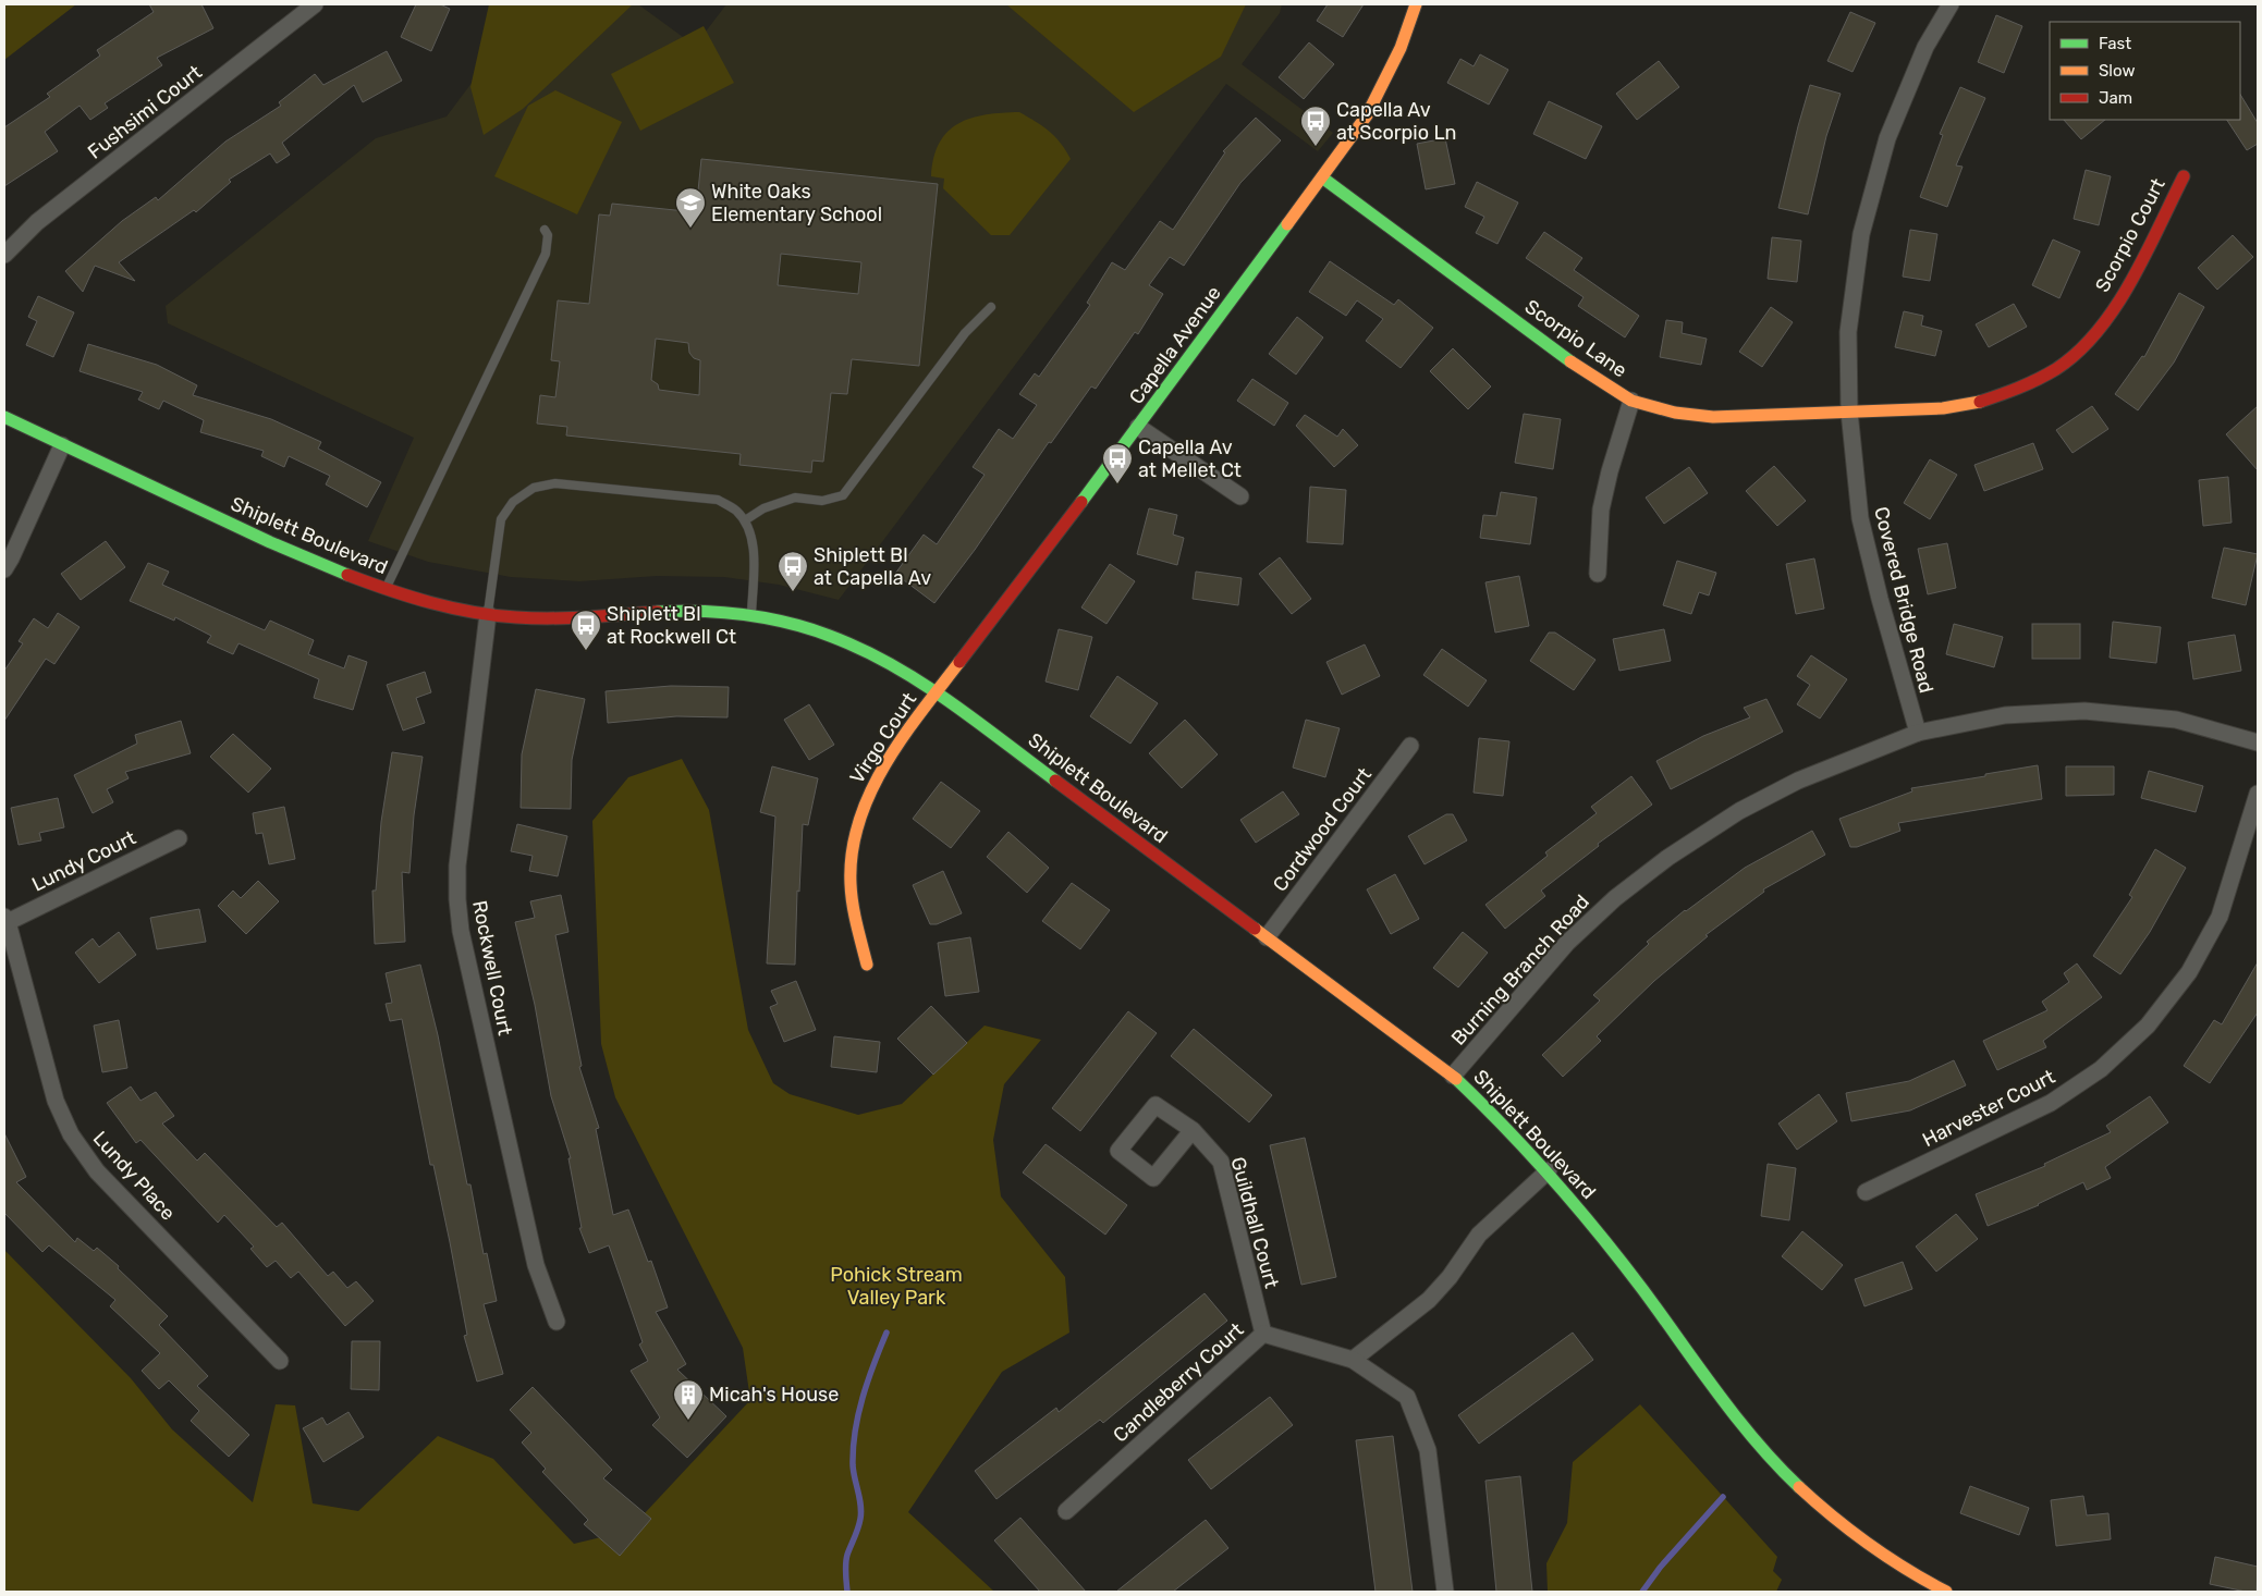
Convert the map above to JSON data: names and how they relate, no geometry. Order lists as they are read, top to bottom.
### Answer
{
  "streets": {
    "street": [
      "Fushsimi Court",
      "Scorpio Court",
      "Scorpio Lane",
      "Capella Avenue",
      "Shiplett Boulevard",
      "Covered Bridge Road",
      "Virgo Court",
      "Cordwood Court",
      "Lundy Court",
      "Rockwell Court",
      "Burning Branch Road",
      "Harvester Court",
      "Lundy Place",
      "Guildhall Court",
      "Candleberry Court"
    ]
  },
  "crossings": [
    ["Scorpio Court", "Scorpio Lane"],
    ["Scorpio Court", "Covered Bridge Road"],
    ["Scorpio Lane", "Capella Avenue"],
    ["Scorpio Lane", "Covered Bridge Road"],
    ["Capella Avenue", "Shiplett Boulevard"],
    ["Capella Avenue", "Virgo Court"],
    ["Shiplett Boulevard", "Virgo Court"],
    ["Shiplett Boulevard", "Cordwood Court"],
    ["Shiplett Boulevard", "Rockwell Court"],
    ["Shiplett Boulevard", "Burning Branch Road"],
    ["Covered Bridge Road", "Burning Branch Road"],
    ["Lundy Court", "Lundy Place"],
    ["Guildhall Court", "Candleberry Court"]
  ],
  "parks": ["Pohick Stream Valley Park"],
  "places": {
    "bus stop": [
      "Capella Av at Scorpio Ln",
      "Capella Av at Mellet Ct",
      "Shiplett Bl at Capella Av",
      "Shiplett Bl at Rockwell Ct"
    ],
    "school or university": ["White Oaks Elementary School"],
    "building": ["Micah's House"]
  },
  "legend": ["Fast", "Slow", "Jam"]
}
